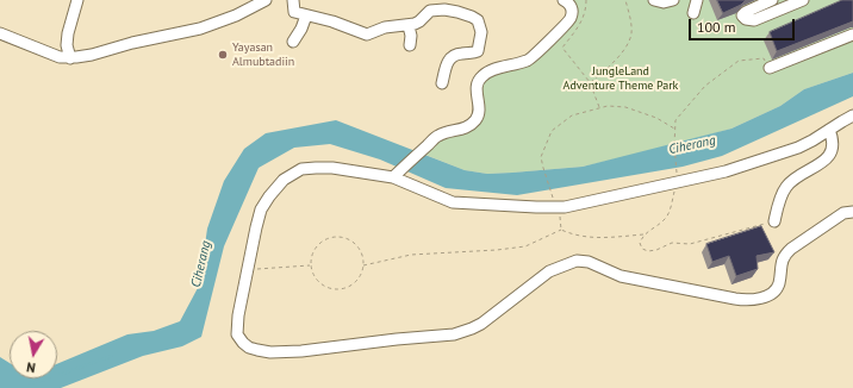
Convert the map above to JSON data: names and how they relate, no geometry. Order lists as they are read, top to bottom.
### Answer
{
  "water": ["Ciherang"],
  "parks": ["JungleLand Adventure Theme Park"],
  "places": ["Yayasan Almubtadiin"],
  "scale_bar": "100 m",
  "north": "bottom"
}
